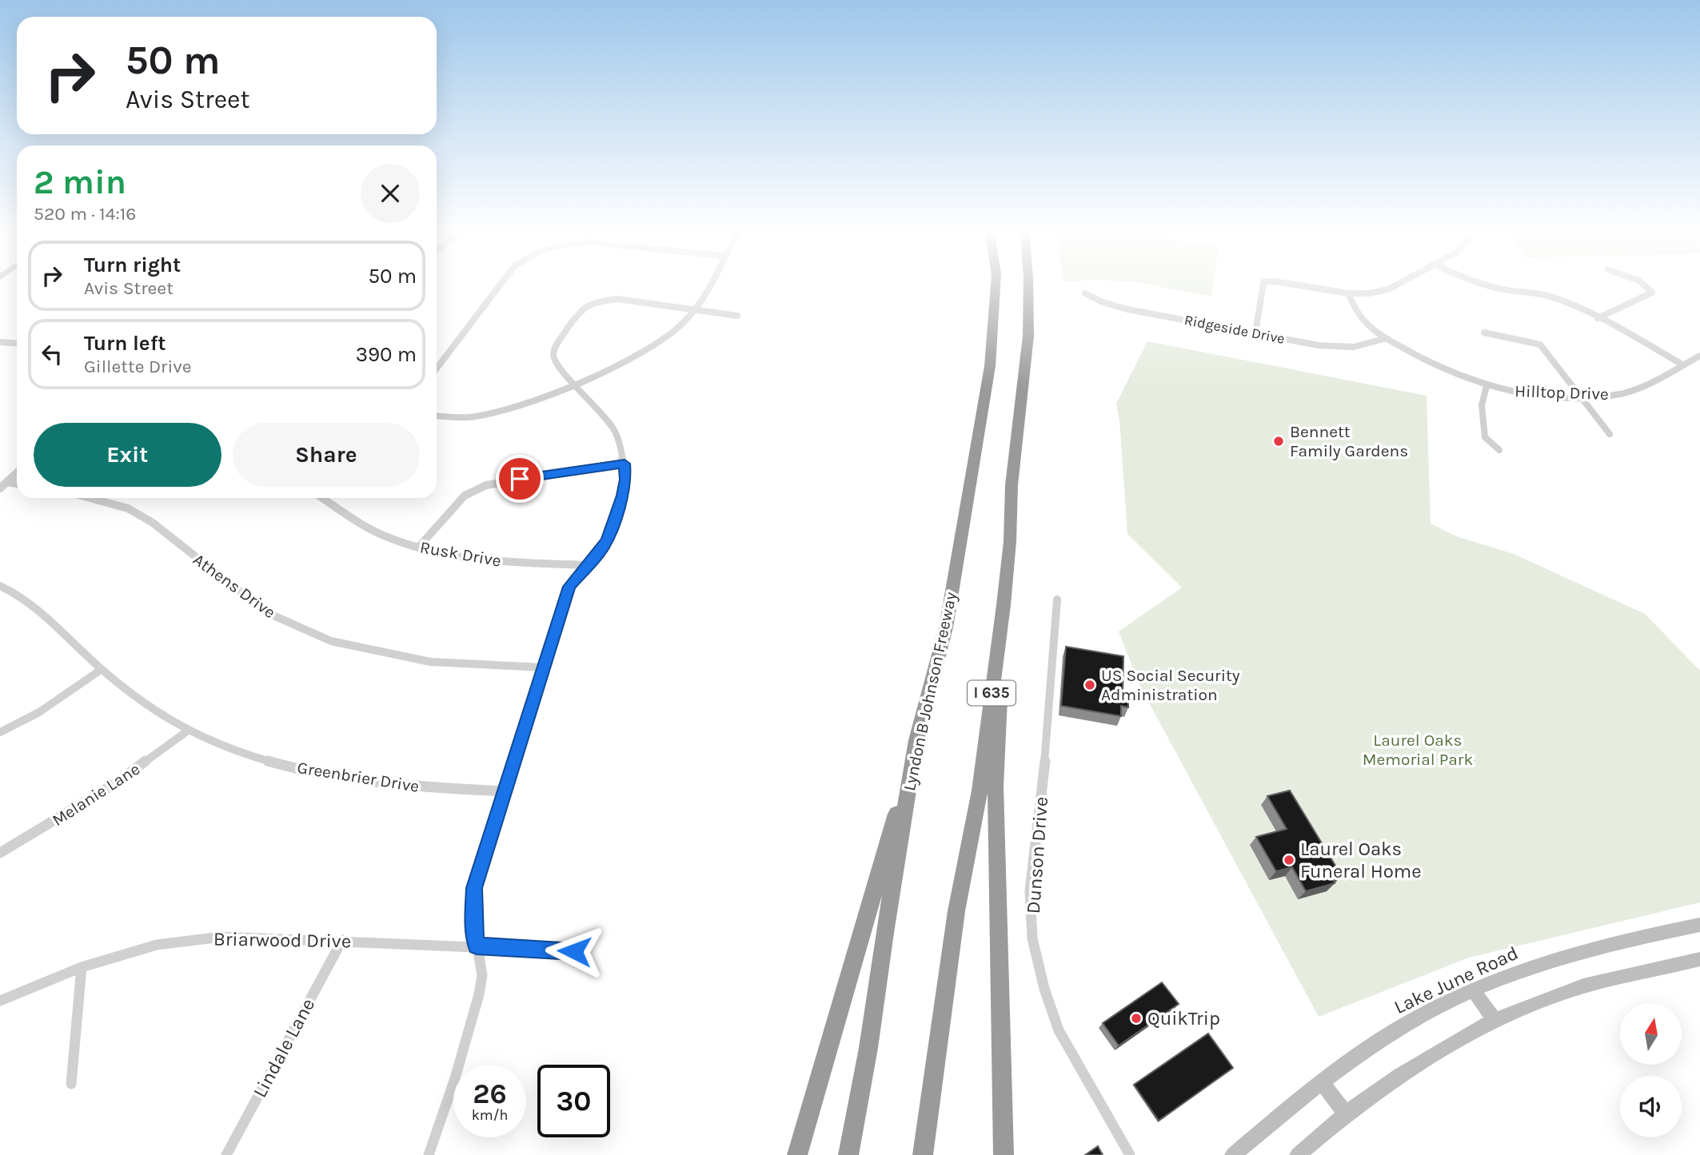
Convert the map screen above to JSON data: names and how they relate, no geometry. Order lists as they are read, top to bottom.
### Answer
{
  "streets": {
    "highway": ["Lyndon B Johnson Freeway", "I 635"],
    "main road": ["Lake June Road"],
    "street": [
      "Ridgeside Drive",
      "Hilltop Drive",
      "Rusk Drive",
      "Athens Drive",
      "Greenbrier Drive",
      "Melanie Lane",
      "Dunson Drive",
      "Briarwood Drive",
      "Lindale Lane"
    ]
  },
  "crossings": [
    ["Ridgeside Drive", "Hilltop Drive"],
    ["Greenbrier Drive", "Melanie Lane"],
    ["Briarwood Drive", "Lindale Lane"]
  ],
  "parks": ["Laurel Oaks Memorial Park"],
  "places": [
    "Bennett Family Gardens",
    "US Social Security Administration",
    "Laurel Oaks Funeral Home",
    "QuikTrip"
  ],
  "north": "top",
  "page": {
    "turn": ["50 m", "Avis Street"],
    "heading": ["2 min", "520 m · 14:16"],
    "list": [
      {
        "name": "Turn right",
        "note": "Avis Street",
        "value": "50 m"
      },
      {
        "name": "Turn left",
        "note": "Gillette Drive",
        "value": "390 m"
      }
    ],
    "buttons": ["Exit", "Share"],
    "speed": "26 km/h",
    "limit": "30"
  }
}
